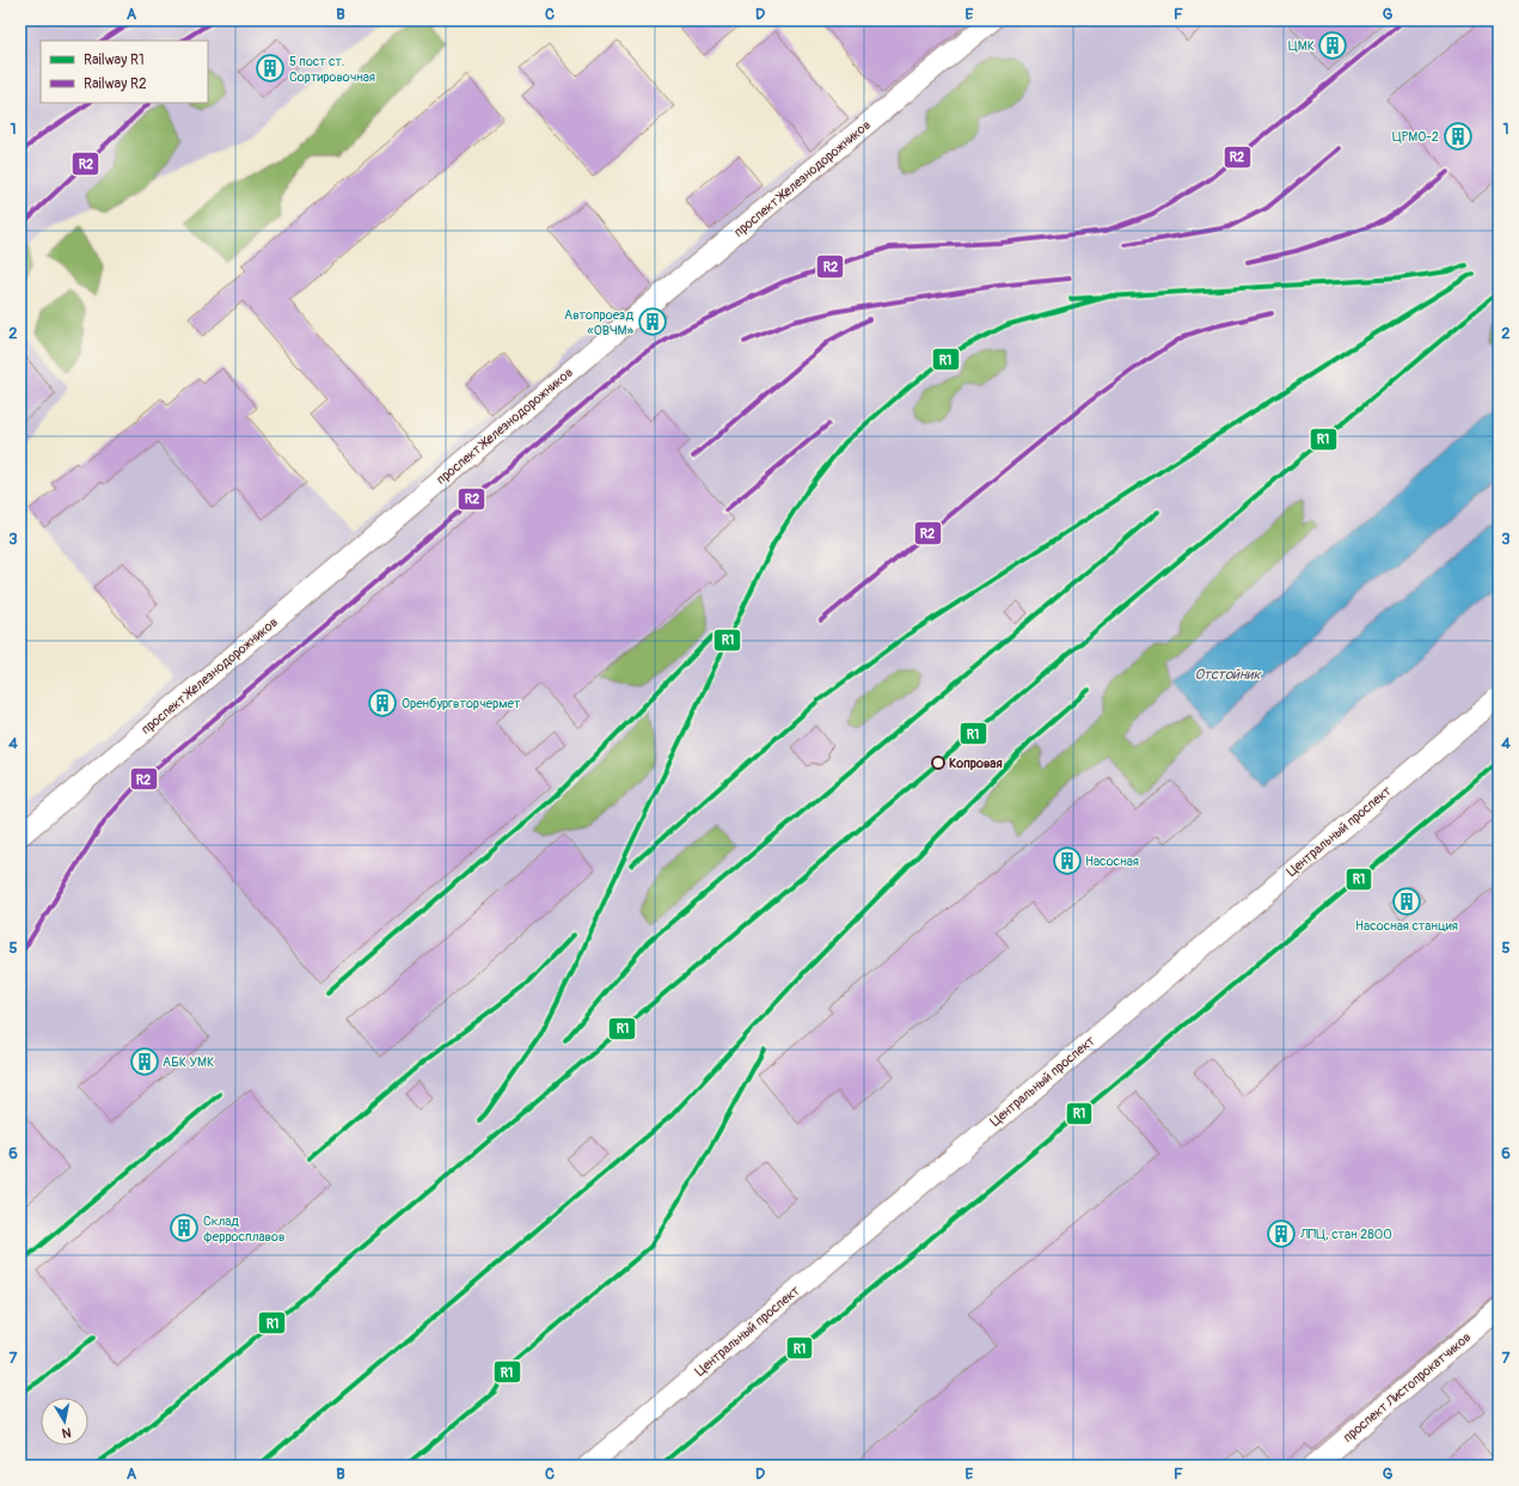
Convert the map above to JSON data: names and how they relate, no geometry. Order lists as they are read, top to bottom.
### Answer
{
  "streets": {
    "street": ["проспект Железнодорожников", "Центральный проспект", "проспект Листопрокатчиков"]
  },
  "water": ["Отстойник"],
  "places": {
    "building": [
      "ЦМК",
      "5 пост ст. Сортировочная",
      "ЦРМО-2",
      "Автопроезд «ОВЧМ»",
      "Оренбургвторчермет",
      "Насосная",
      "Насосная станция",
      "АБК УМК",
      "Склад ферросплавов",
      "ЛПЦ, стан 2800"
    ],
    "other": ["Копровая"]
  },
  "lines": ["rail line R2", "rail line R1"],
  "legend": ["Railway R1", "Railway R2"],
  "north": "bottom",
  "grid": {
    "columns": [
      "A",
      "B",
      "C",
      "D",
      "E",
      "F",
      "G"
    ],
    "rows": [
      "1",
      "2",
      "3",
      "4",
      "5",
      "6",
      "7"
    ]
  }
}
